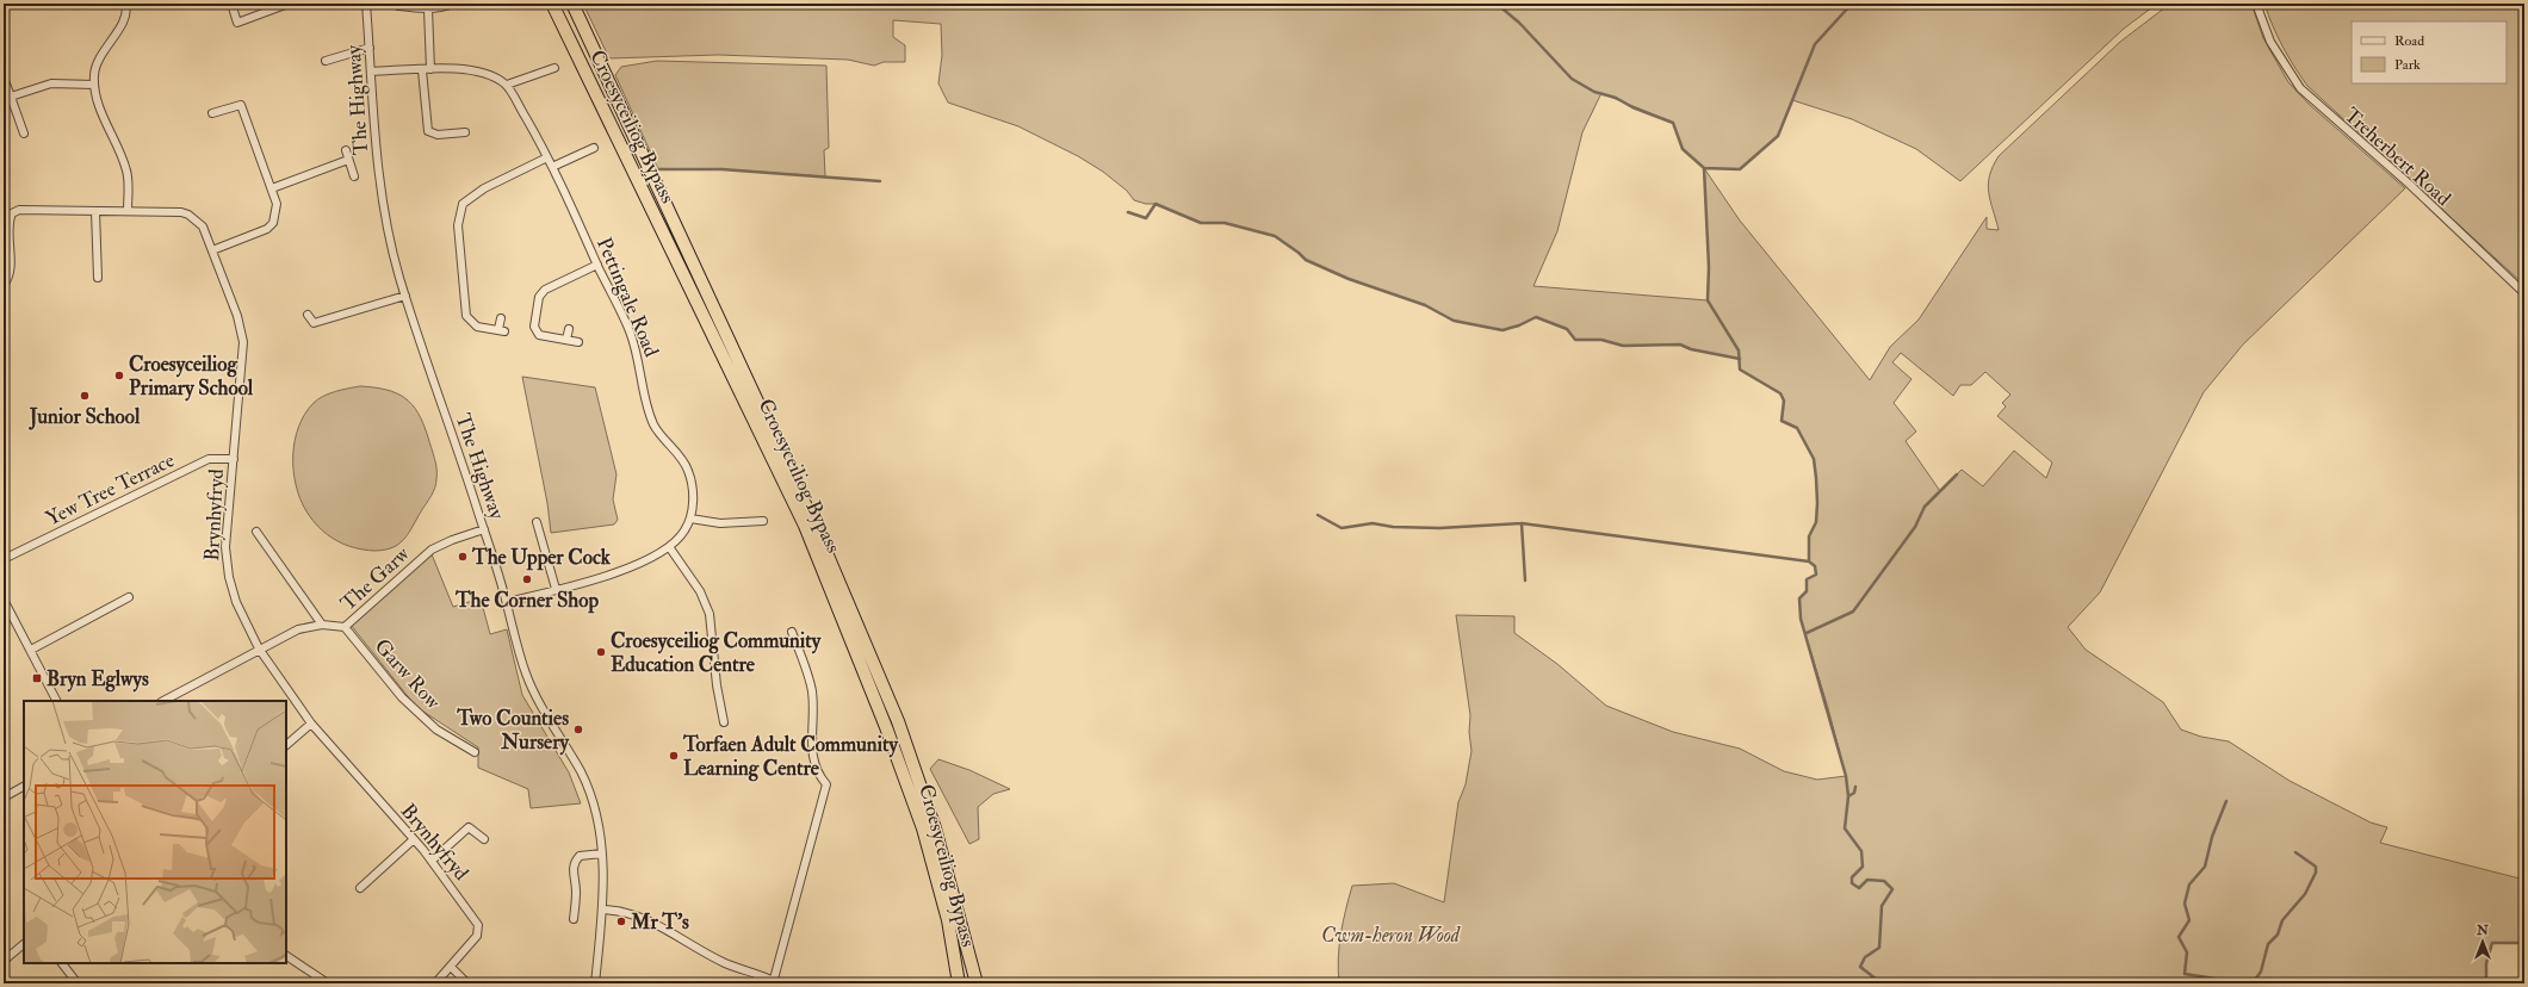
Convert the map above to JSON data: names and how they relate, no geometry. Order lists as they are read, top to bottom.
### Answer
{
  "streets": {
    "highway": ["Croesyceiliog Bypass"],
    "street": [
      "The Highway",
      "Treherbert Road",
      "Pettingale Road",
      "Yew Tree Terrace",
      "Brynhyfryd",
      "The Garw",
      "Garw Row"
    ]
  },
  "crossings": [
    ["The Highway", "Pettingale Road"],
    ["The Highway", "The Garw"],
    ["Yew Tree Terrace", "Brynhyfryd"],
    ["Brynhyfryd", "The Garw"],
    ["The Garw", "Garw Row"]
  ],
  "parks": ["Cwm-heron Wood"],
  "places": {
    "other": [
      "Croesyceiliog Primary School",
      "Junior School",
      "The Upper Cock",
      "The Corner Shop",
      "Croesyceiliog Community Education Centre",
      "Two Counties Nursery",
      "Torfaen Adult Community Learning Centre",
      "Mr T's"
    ],
    "transit": ["Bryn Eglwys"]
  },
  "legend": ["Road", "Park"],
  "north": "top"
}
